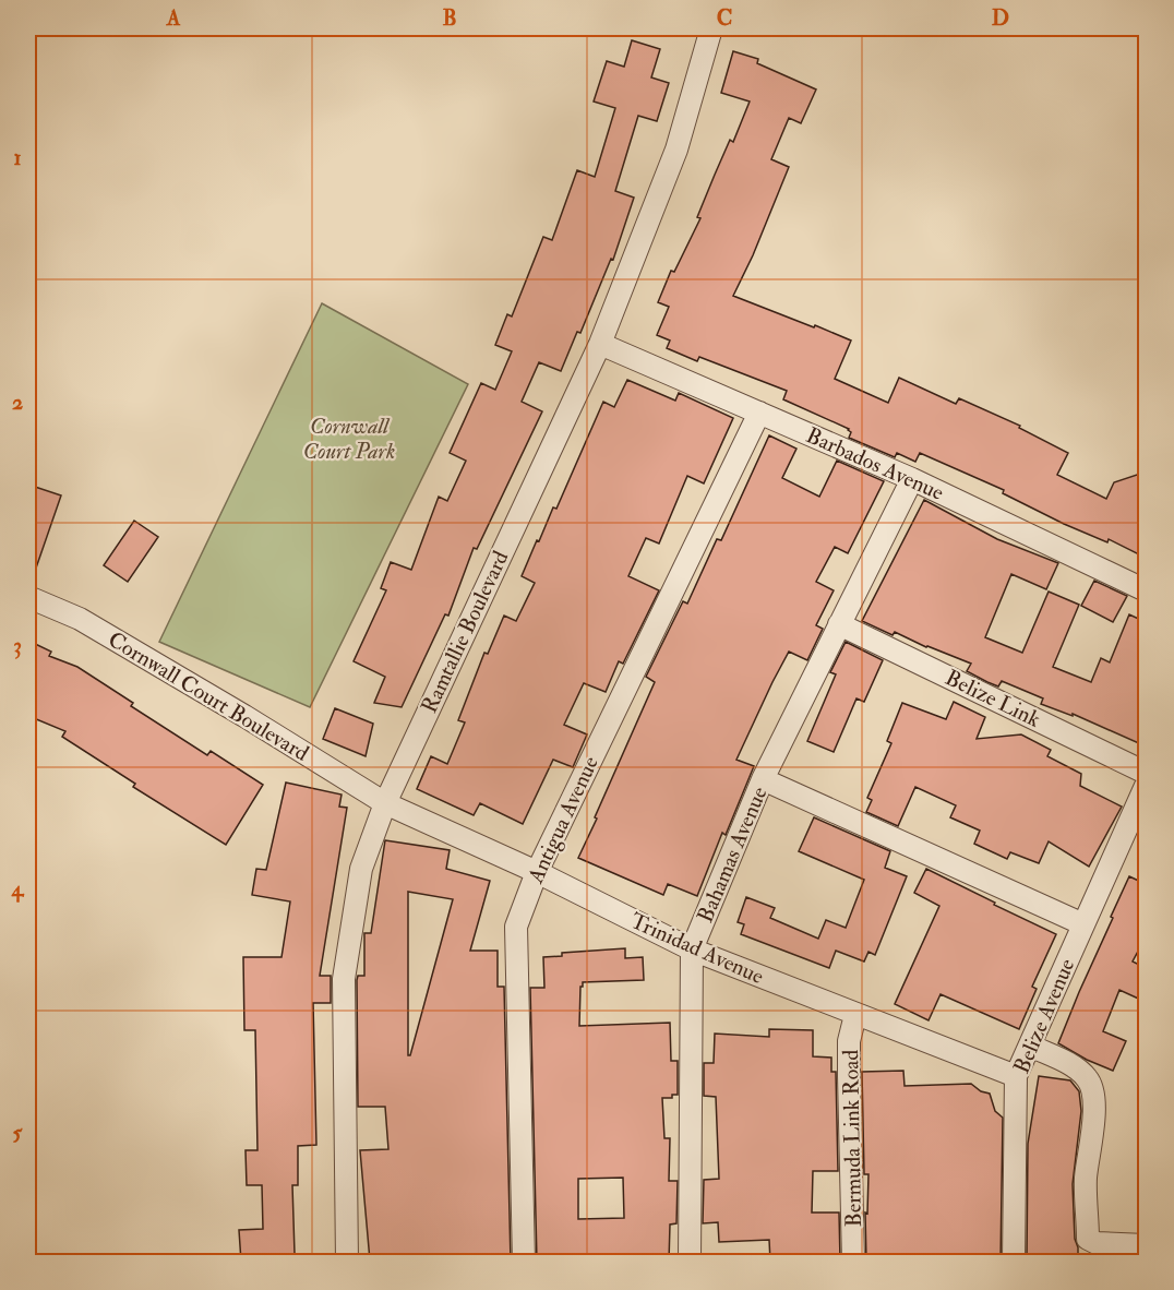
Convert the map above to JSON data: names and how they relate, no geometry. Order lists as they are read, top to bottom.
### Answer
{
  "streets": {
    "street": [
      "Barbados Avenue",
      "Ramtallie Boulevard",
      "Cornwall Court Boulevard",
      "Belize Link",
      "Antigua Avenue",
      "Bahamas Avenue",
      "Trinidad Avenue",
      "Belize Avenue",
      "Bermuda Link Road"
    ]
  },
  "crossings": [
    ["Barbados Avenue", "Ramtallie Boulevard"],
    ["Barbados Avenue", "Antigua Avenue"],
    ["Barbados Avenue", "Bahamas Avenue"],
    ["Ramtallie Boulevard", "Cornwall Court Boulevard"],
    ["Ramtallie Boulevard", "Trinidad Avenue"],
    ["Cornwall Court Boulevard", "Trinidad Avenue"],
    ["Belize Link", "Bahamas Avenue"],
    ["Antigua Avenue", "Trinidad Avenue"],
    ["Bahamas Avenue", "Trinidad Avenue"],
    ["Trinidad Avenue", "Belize Avenue"],
    ["Trinidad Avenue", "Bermuda Link Road"]
  ],
  "parks": ["Cornwall Court Park"],
  "grid": {
    "columns": [
      "A",
      "B",
      "C",
      "D"
    ],
    "rows": [
      "1",
      "2",
      "3",
      "4",
      "5"
    ]
  }
}
